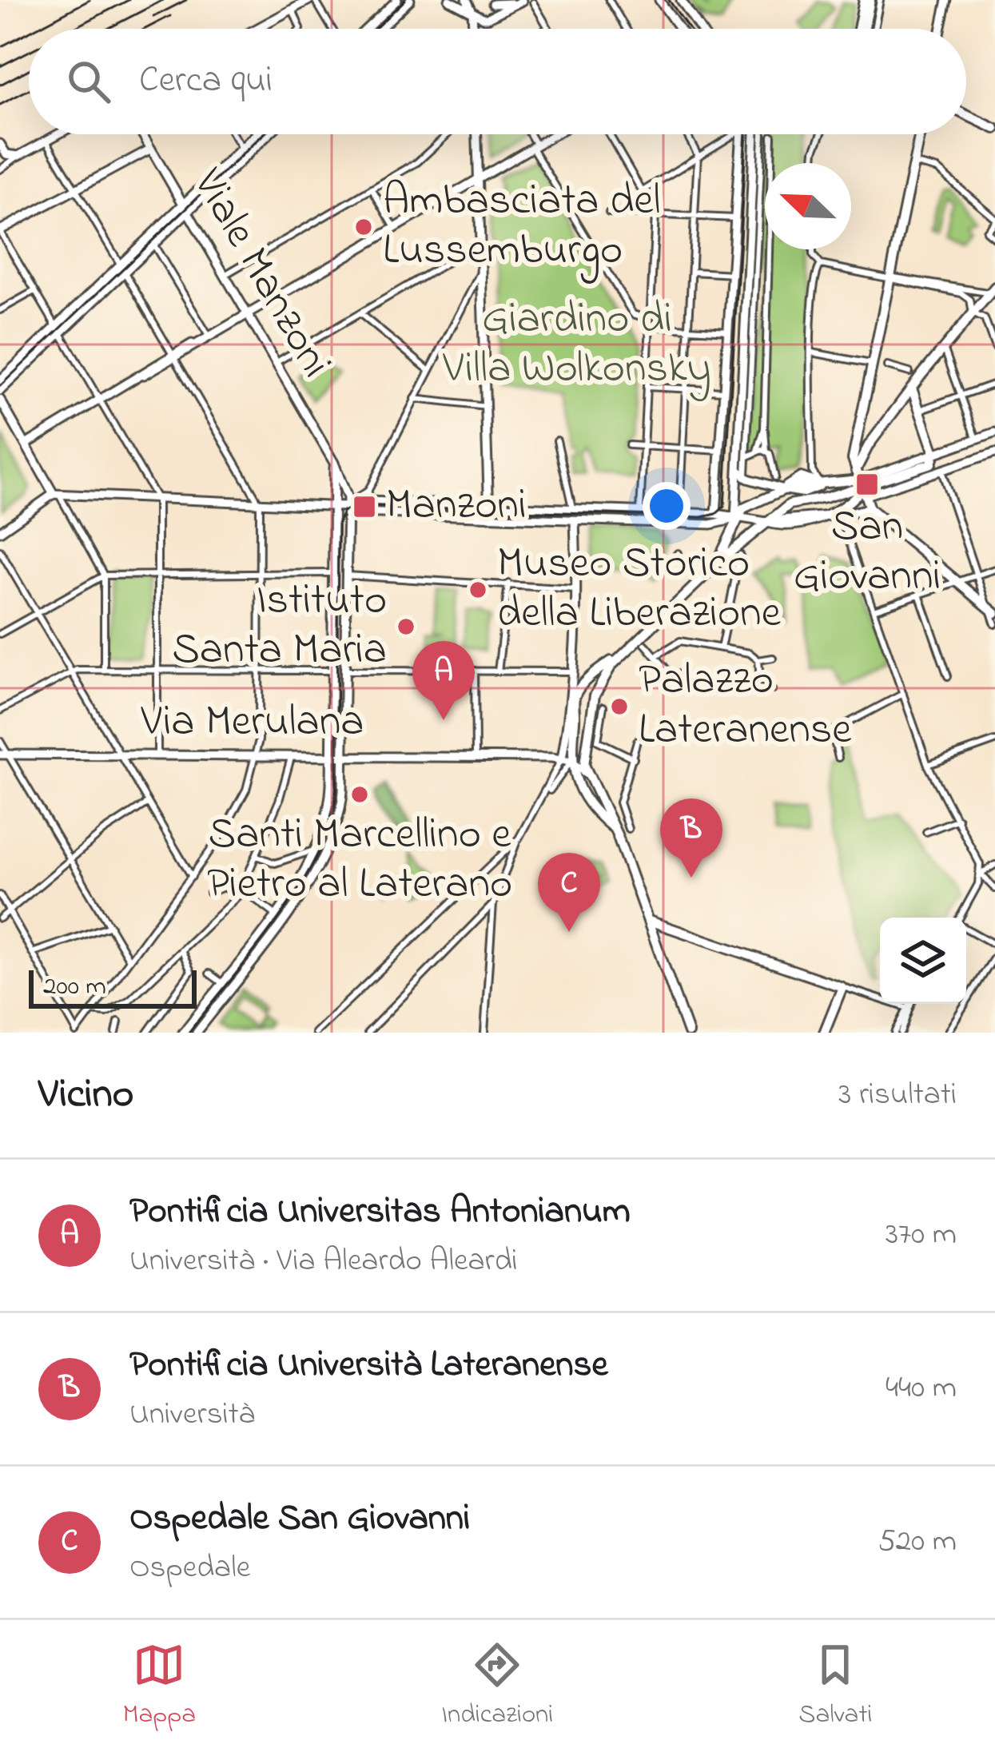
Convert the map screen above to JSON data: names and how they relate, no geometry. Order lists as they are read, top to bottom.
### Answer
{
  "streets": {
    "main road": ["Viale Manzoni", "Via Merulana"]
  },
  "crossings": [
    ["Viale Manzoni", "Via Merulana"]
  ],
  "parks": ["Giardino di Villa Wolkonsky"],
  "places": {
    "other": [
      "Ambasciata del Lussemburgo",
      "Museo Storico della Liberazione",
      "Istituto Santa Maria",
      "Palazzo Lateranense",
      "Santi Marcellino e Pietro al Laterano"
    ],
    "transit": ["San Giovanni", "Manzoni"]
  },
  "scale_bar": "200 m",
  "north": "top left",
  "page": {
    "search": "Cerca qui",
    "pins": ["A", "B", "C"],
    "scale": "200 m",
    "heading": ["Vicino", "3 risultati"],
    "list": [
      {
        "mark": "A",
        "name": "Pontificia Universitas Antonianum",
        "note": "Università · Via Aleardo Aleardi",
        "value": "370 m"
      },
      {
        "mark": "B",
        "name": "Pontificia Università Lateranense",
        "note": "Università",
        "value": "440 m"
      },
      {
        "mark": "C",
        "name": "Ospedale San Giovanni",
        "note": "Ospedale",
        "value": "520 m"
      }
    ],
    "nav": ["Mappa", "Indicazioni", "Salvati"]
  }
}
